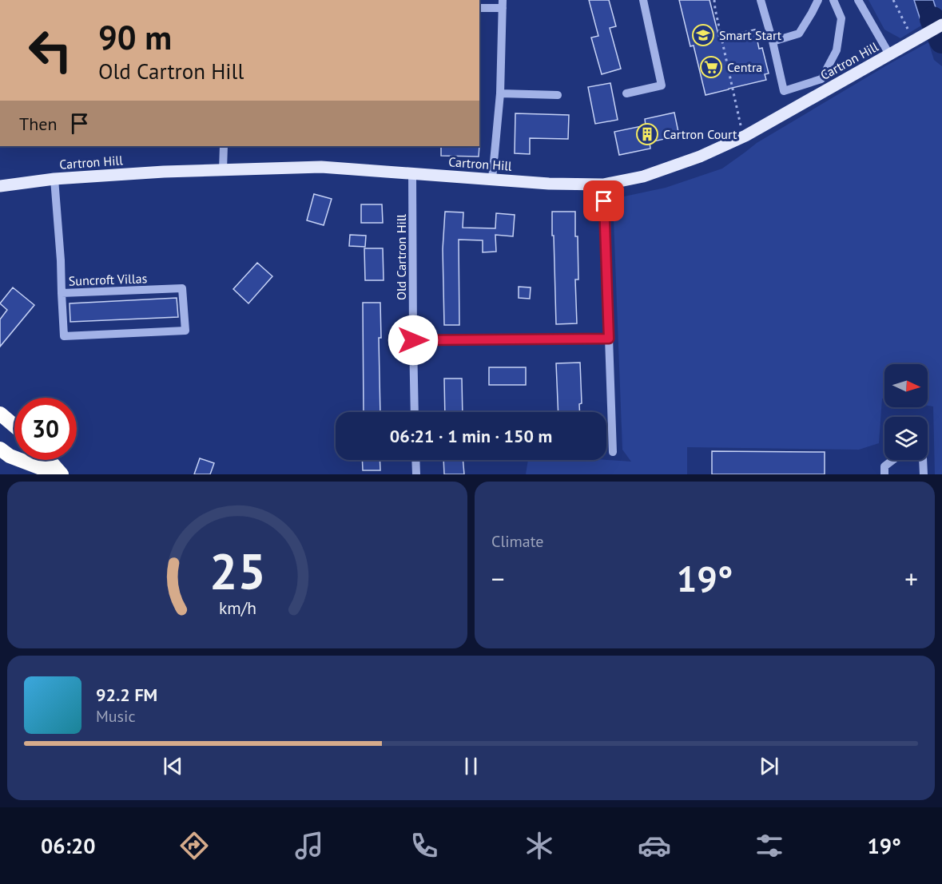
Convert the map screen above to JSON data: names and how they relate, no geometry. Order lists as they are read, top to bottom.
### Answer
{
  "streets": {
    "main road": ["Cartron Hill"],
    "street": ["Old Cartron Hill", "Suncroft Villas"]
  },
  "crossings": [
    ["Cartron Hill", "Old Cartron Hill"],
    ["Cartron Hill", "Suncroft Villas"]
  ],
  "places": {
    "school or university": ["Smart Start"],
    "supermarket": ["Centra"],
    "building": ["Cartron Court"]
  },
  "north": "right",
  "page": {
    "turn": ["90 m", "Old Cartron Hill"],
    "then": "Then",
    "limit": "30",
    "trip": "06:21 · 1 min · 150 m",
    "tile": "Climate",
    "heat": ["−", "19°", "+"],
    "song": ["92.2 FM", "Music"],
    "tabs": ["06:20", "19°"],
    "gauge": ["25", "km/h"]
  }
}
